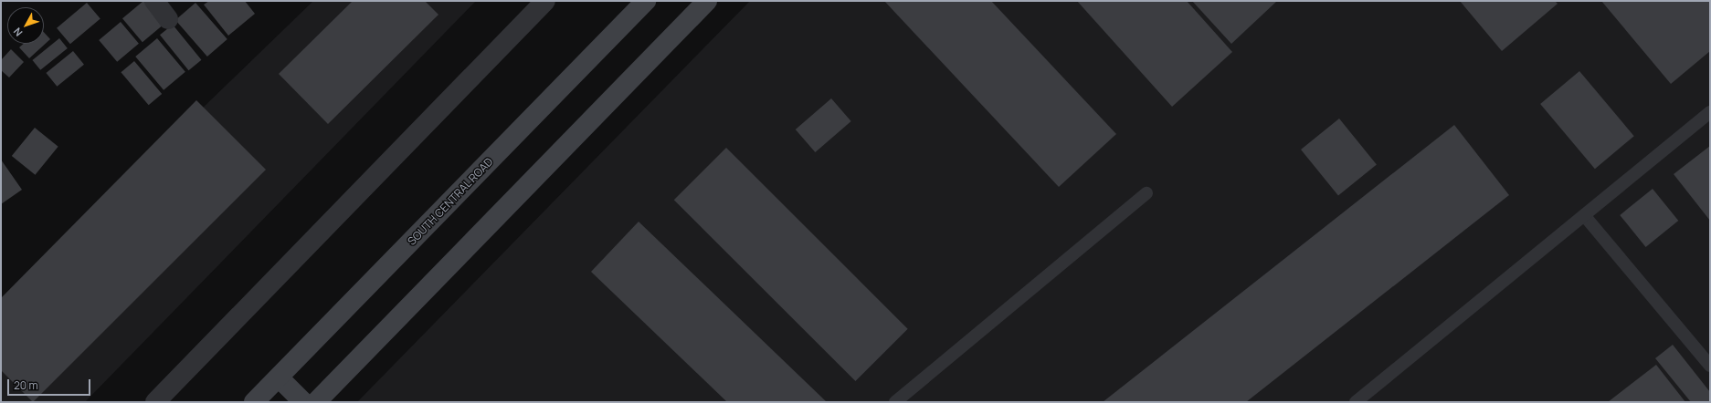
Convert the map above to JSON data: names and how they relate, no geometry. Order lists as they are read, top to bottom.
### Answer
{
  "streets": {
    "main road": ["SOUTH CENTRAL ROAD"]
  },
  "scale_bar": "20 m",
  "north": "bottom left"
}
